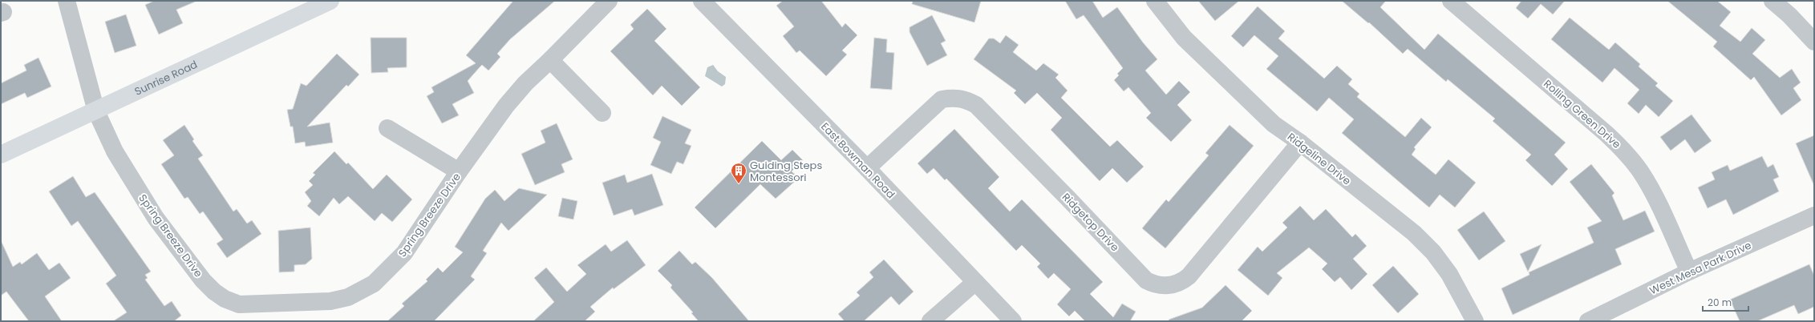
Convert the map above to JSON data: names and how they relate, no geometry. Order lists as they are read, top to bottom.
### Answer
{
  "streets": {
    "main road": ["Sunrise Road"],
    "street": [
      "Rolling Green Drive",
      "Ridgeline Drive",
      "East Bowman Road",
      "Spring Breeze Drive",
      "Ridgetop Drive",
      "West Mesa Park Drive"
    ]
  },
  "crossings": [
    ["Sunrise Road", "Spring Breeze Drive"],
    ["Rolling Green Drive", "West Mesa Park Drive"],
    ["Ridgeline Drive", "Ridgetop Drive"],
    ["East Bowman Road", "Ridgetop Drive"]
  ],
  "places": {
    "building": ["Guiding Steps Montessori"]
  },
  "scale_bar": "20 m"
}
